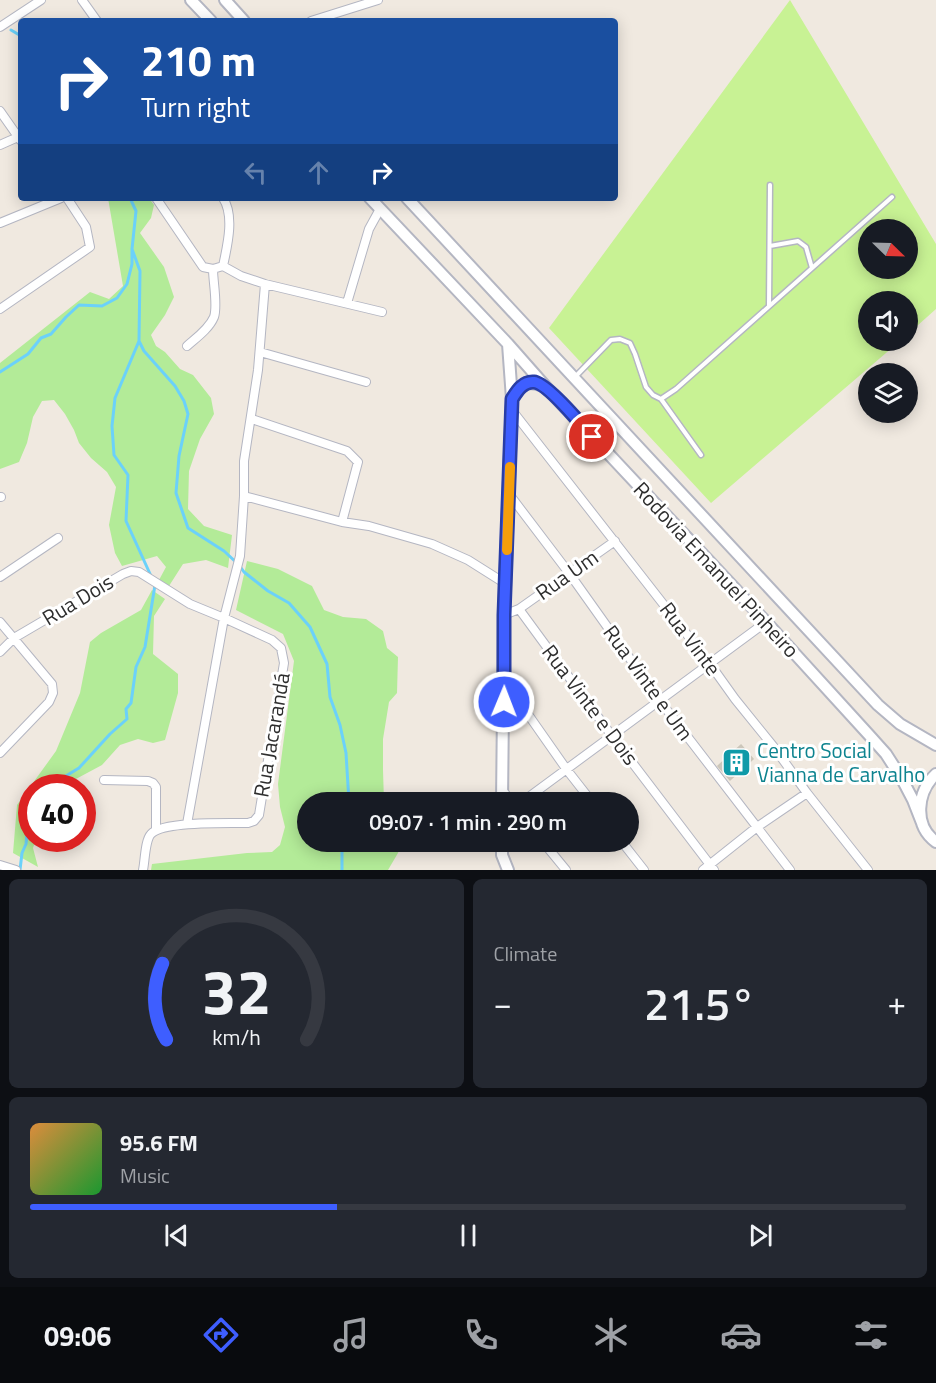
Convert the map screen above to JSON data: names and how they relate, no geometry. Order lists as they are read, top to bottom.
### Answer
{
  "streets": {
    "main road": ["Rodovia Emanuel Pinheiro"],
    "street": [
      "Rua Um",
      "Rua Dois",
      "Rua Vinte",
      "Rua Vinte e Um",
      "Rua Vinte e Dois",
      "Rua Jacarandá"
    ]
  },
  "crossings": [
    ["Rua Um", "Rua Vinte"],
    ["Rua Um", "Rua Vinte e Um"],
    ["Rua Um", "Rua Vinte e Dois"],
    ["Rua Dois", "Rua Jacarandá"]
  ],
  "places": {
    "building": ["Centro Social Vianna de Carvalho"]
  },
  "north": "bottom right",
  "page": {
    "turn": ["210 m", "Turn right"],
    "limit": "40",
    "trip": "09:07 · 1 min · 290 m",
    "tile": "Climate",
    "heat": ["−", "21.5°", "+"],
    "song": ["95.6 FM", "Music"],
    "tabs": "09:06",
    "gauge": ["32", "km/h"]
  }
}
